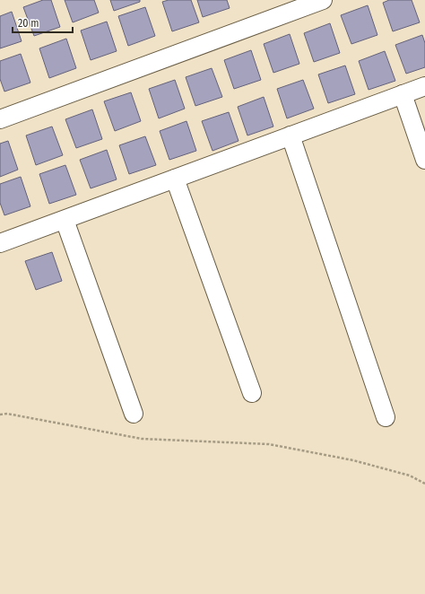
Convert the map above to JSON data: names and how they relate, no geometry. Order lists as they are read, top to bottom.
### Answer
{
  "scale_bar": "20 m"
}
